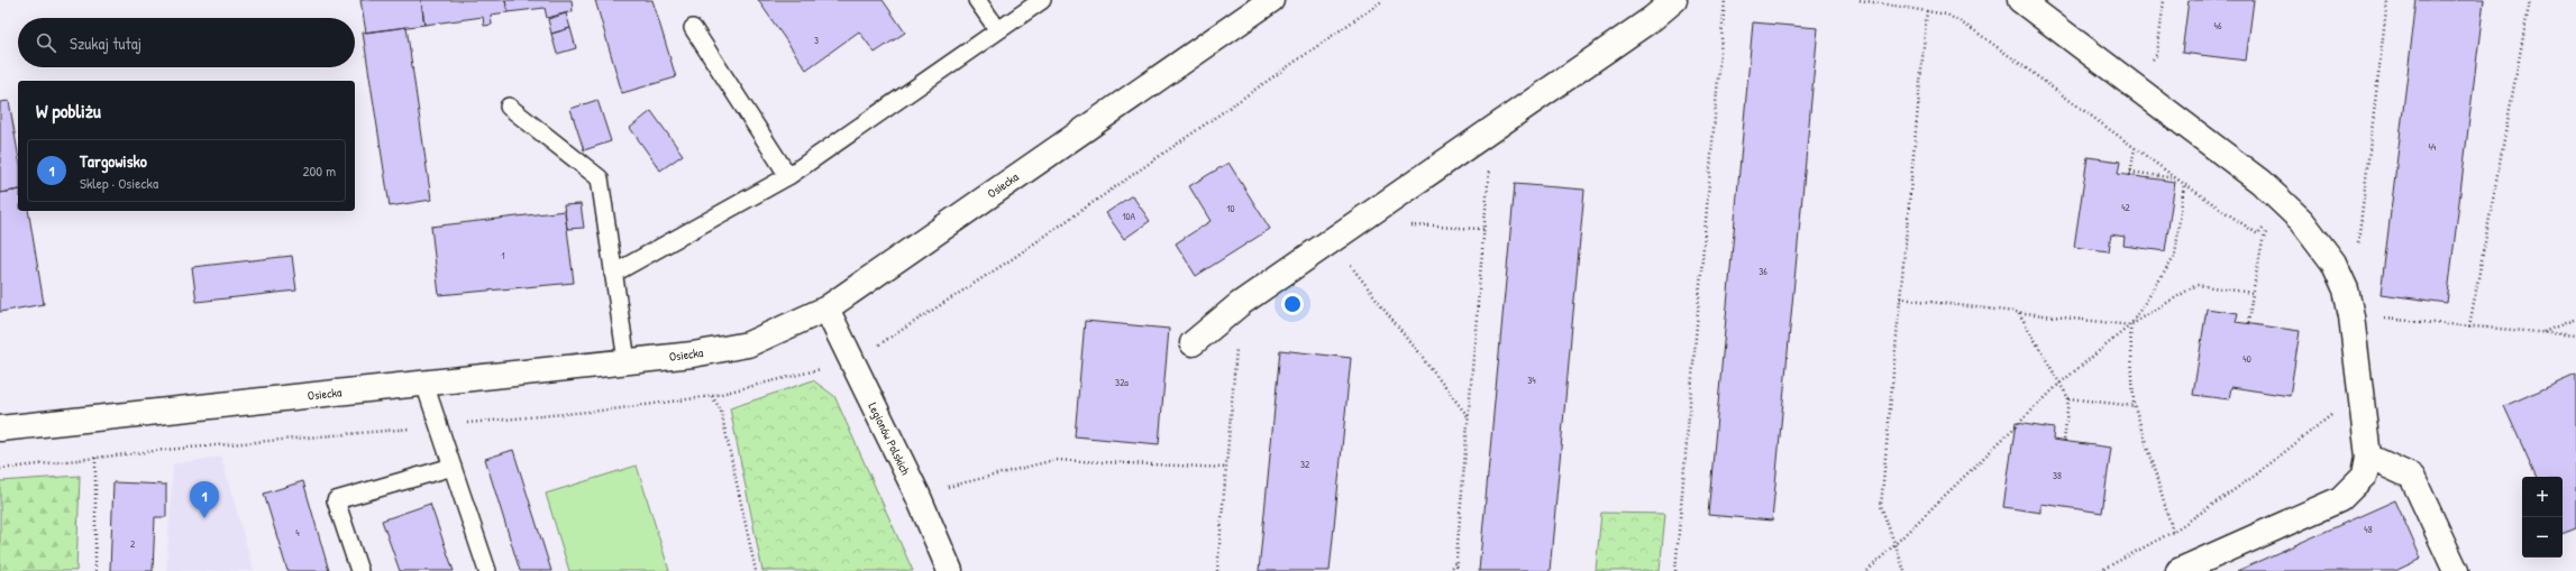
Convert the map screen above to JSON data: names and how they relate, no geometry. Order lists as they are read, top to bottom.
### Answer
{
  "streets": {
    "street": ["Osiecka", "Legionów Polskich"]
  },
  "crossings": [
    ["Osiecka", "Legionów Polskich"]
  ],
  "house_numbers": [
    "46",
    "3",
    "44",
    "42",
    "10",
    "10A",
    "1",
    "36",
    "40",
    "34",
    "32a",
    "32",
    "38",
    "48",
    "4",
    "2"
  ],
  "page": {
    "search": "Szukaj tutaj",
    "heading": "W pobliżu",
    "list": [
      {
        "mark": "1",
        "name": "Targowisko",
        "note": "Sklep · Osiecka",
        "value": "200 m"
      }
    ],
    "map_buttons": ["+", "−"],
    "pins": "1"
  }
}
